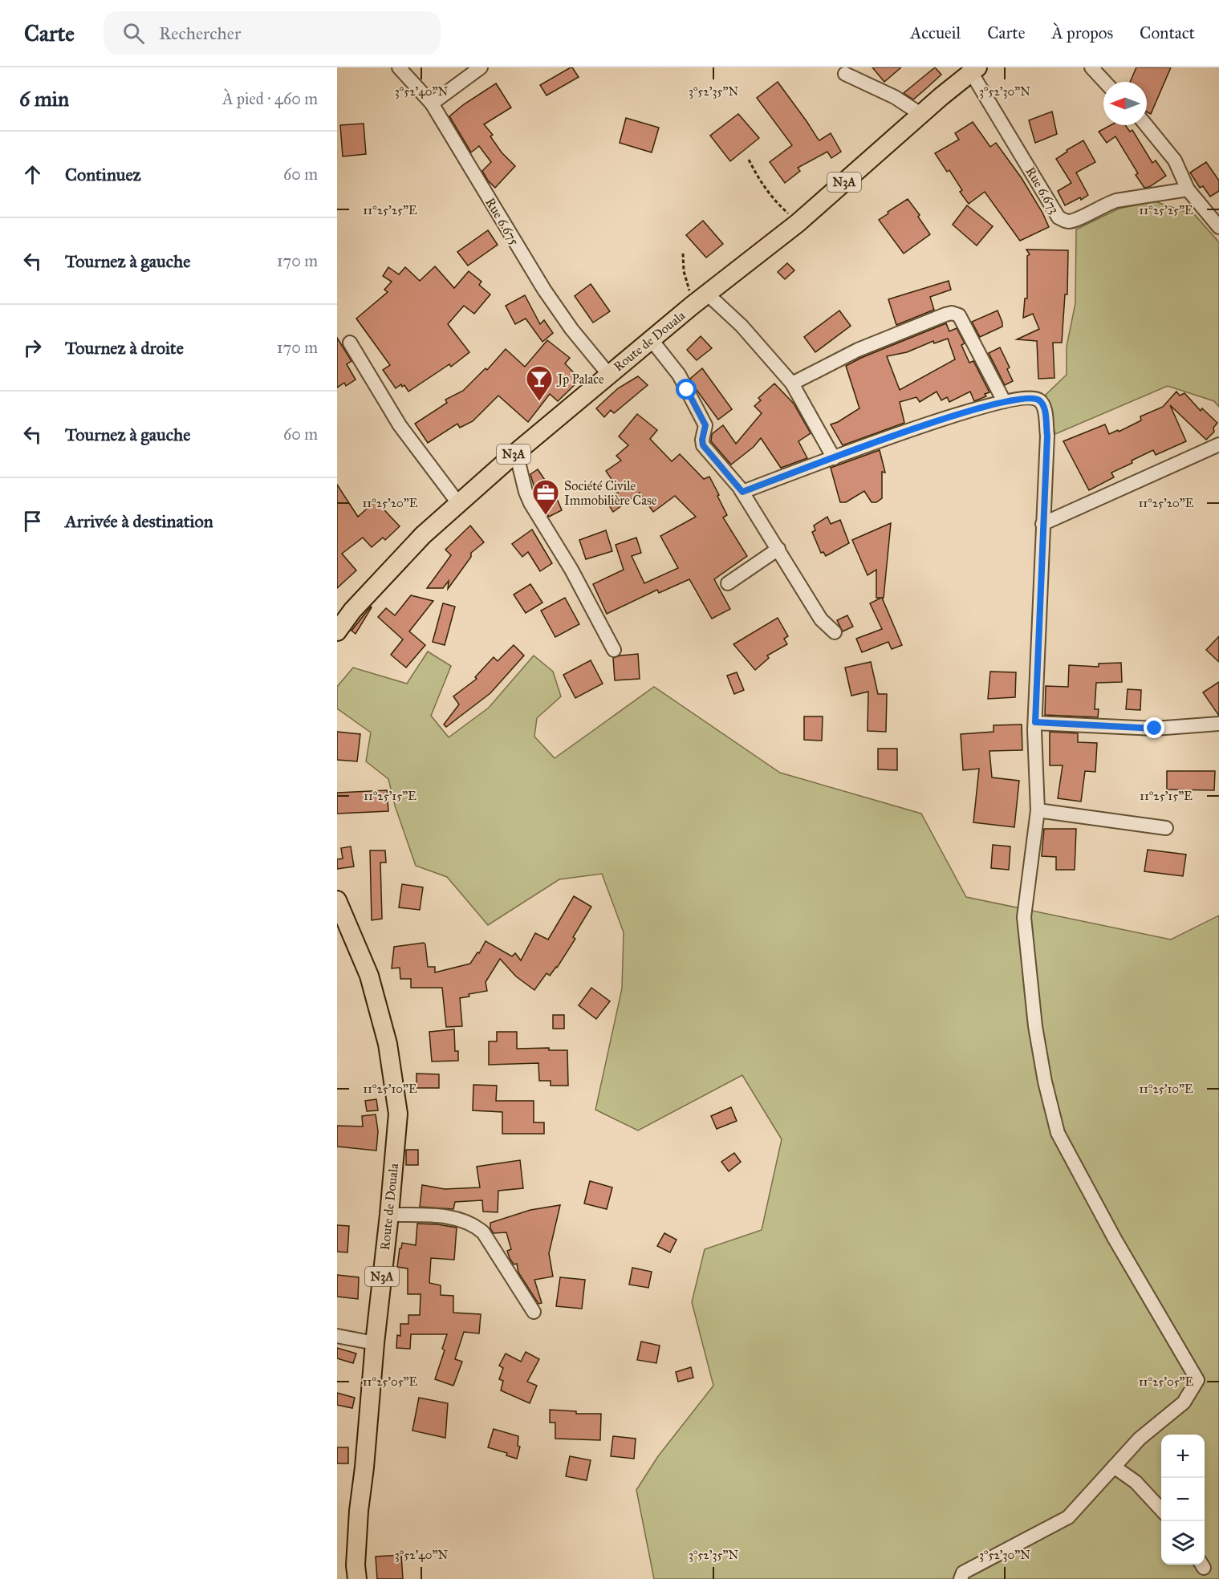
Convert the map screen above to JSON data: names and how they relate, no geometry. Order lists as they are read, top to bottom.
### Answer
{
  "streets": {
    "highway": ["N3A", "Route de Douala"],
    "street": ["Rue 6.673", "Rue 6.675"]
  },
  "crossings": [
    ["Rue 6.673", "Route de Douala"],
    ["Rue 6.675", "Route de Douala"]
  ],
  "places": {
    "bar": ["Jp Palace"],
    "office": ["Société Civile Immobilière Case"]
  },
  "north": "left",
  "page": {
    "header": "Carte",
    "search": "Rechercher",
    "nav": [
      "Accueil",
      "Carte",
      "À propos",
      "Contact"
    ],
    "heading": ["6 min", "À pied · 460 m"],
    "list": [
      ["Continuez", "60 m"],
      ["Tournez à gauche", "170 m"],
      ["Tournez à droite", "170 m"],
      ["Tournez à gauche", "60 m"],
      "Arrivée à destination"
    ],
    "map_buttons": ["+", "−"]
  },
  "coordinates": [
    "3°52'40\"N",
    "3°52'35\"N",
    "3°52'30\"N",
    "11°25'25\"E",
    "11°25'20\"E",
    "11°25'15\"E",
    "11°25'10\"E",
    "11°25'05\"E"
  ]
}
